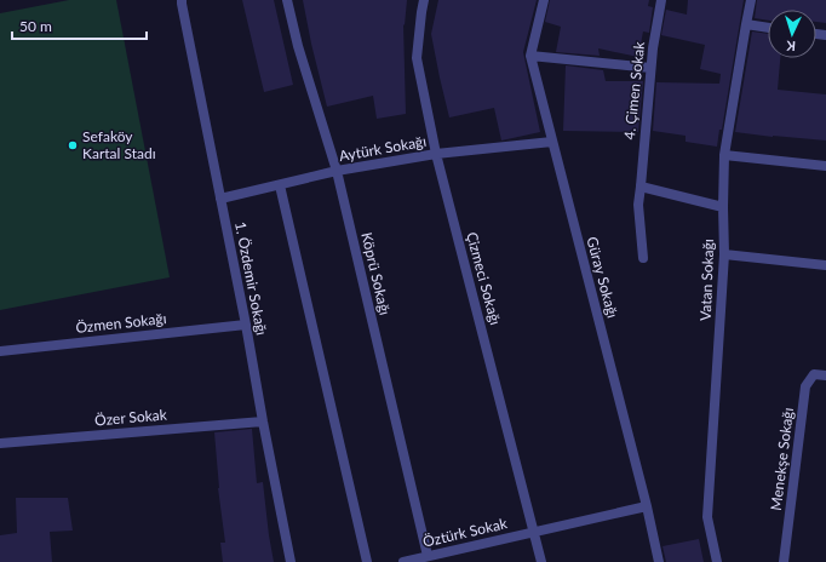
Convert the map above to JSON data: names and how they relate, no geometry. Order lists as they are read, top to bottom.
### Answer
{
  "streets": {
    "street": [
      "4. Çimen Sokak",
      "Aytürk Sokağı",
      "Köprü Sokağı",
      "Güray Sokağı",
      "1. Özdemir Sokağı",
      "Çizmeci Sokağı",
      "Vatan Sokağı",
      "Özmen Sokağı",
      "Özer Sokak",
      "Menekşe Sokağı",
      "Öztürk Sokak"
    ]
  },
  "crossings": [
    ["Aytürk Sokağı", "Köprü Sokağı"],
    ["Aytürk Sokağı", "Güray Sokağı"],
    ["Aytürk Sokağı", "1. Özdemir Sokağı"],
    ["Aytürk Sokağı", "Çizmeci Sokağı"],
    ["Köprü Sokağı", "Öztürk Sokak"],
    ["Güray Sokağı", "Öztürk Sokak"],
    ["1. Özdemir Sokağı", "Özmen Sokağı"],
    ["1. Özdemir Sokağı", "Özer Sokak"],
    ["Çizmeci Sokağı", "Öztürk Sokak"]
  ],
  "places": ["Sefaköy Kartal Stadı"],
  "scale_bar": "50 m",
  "north": "bottom"
}
